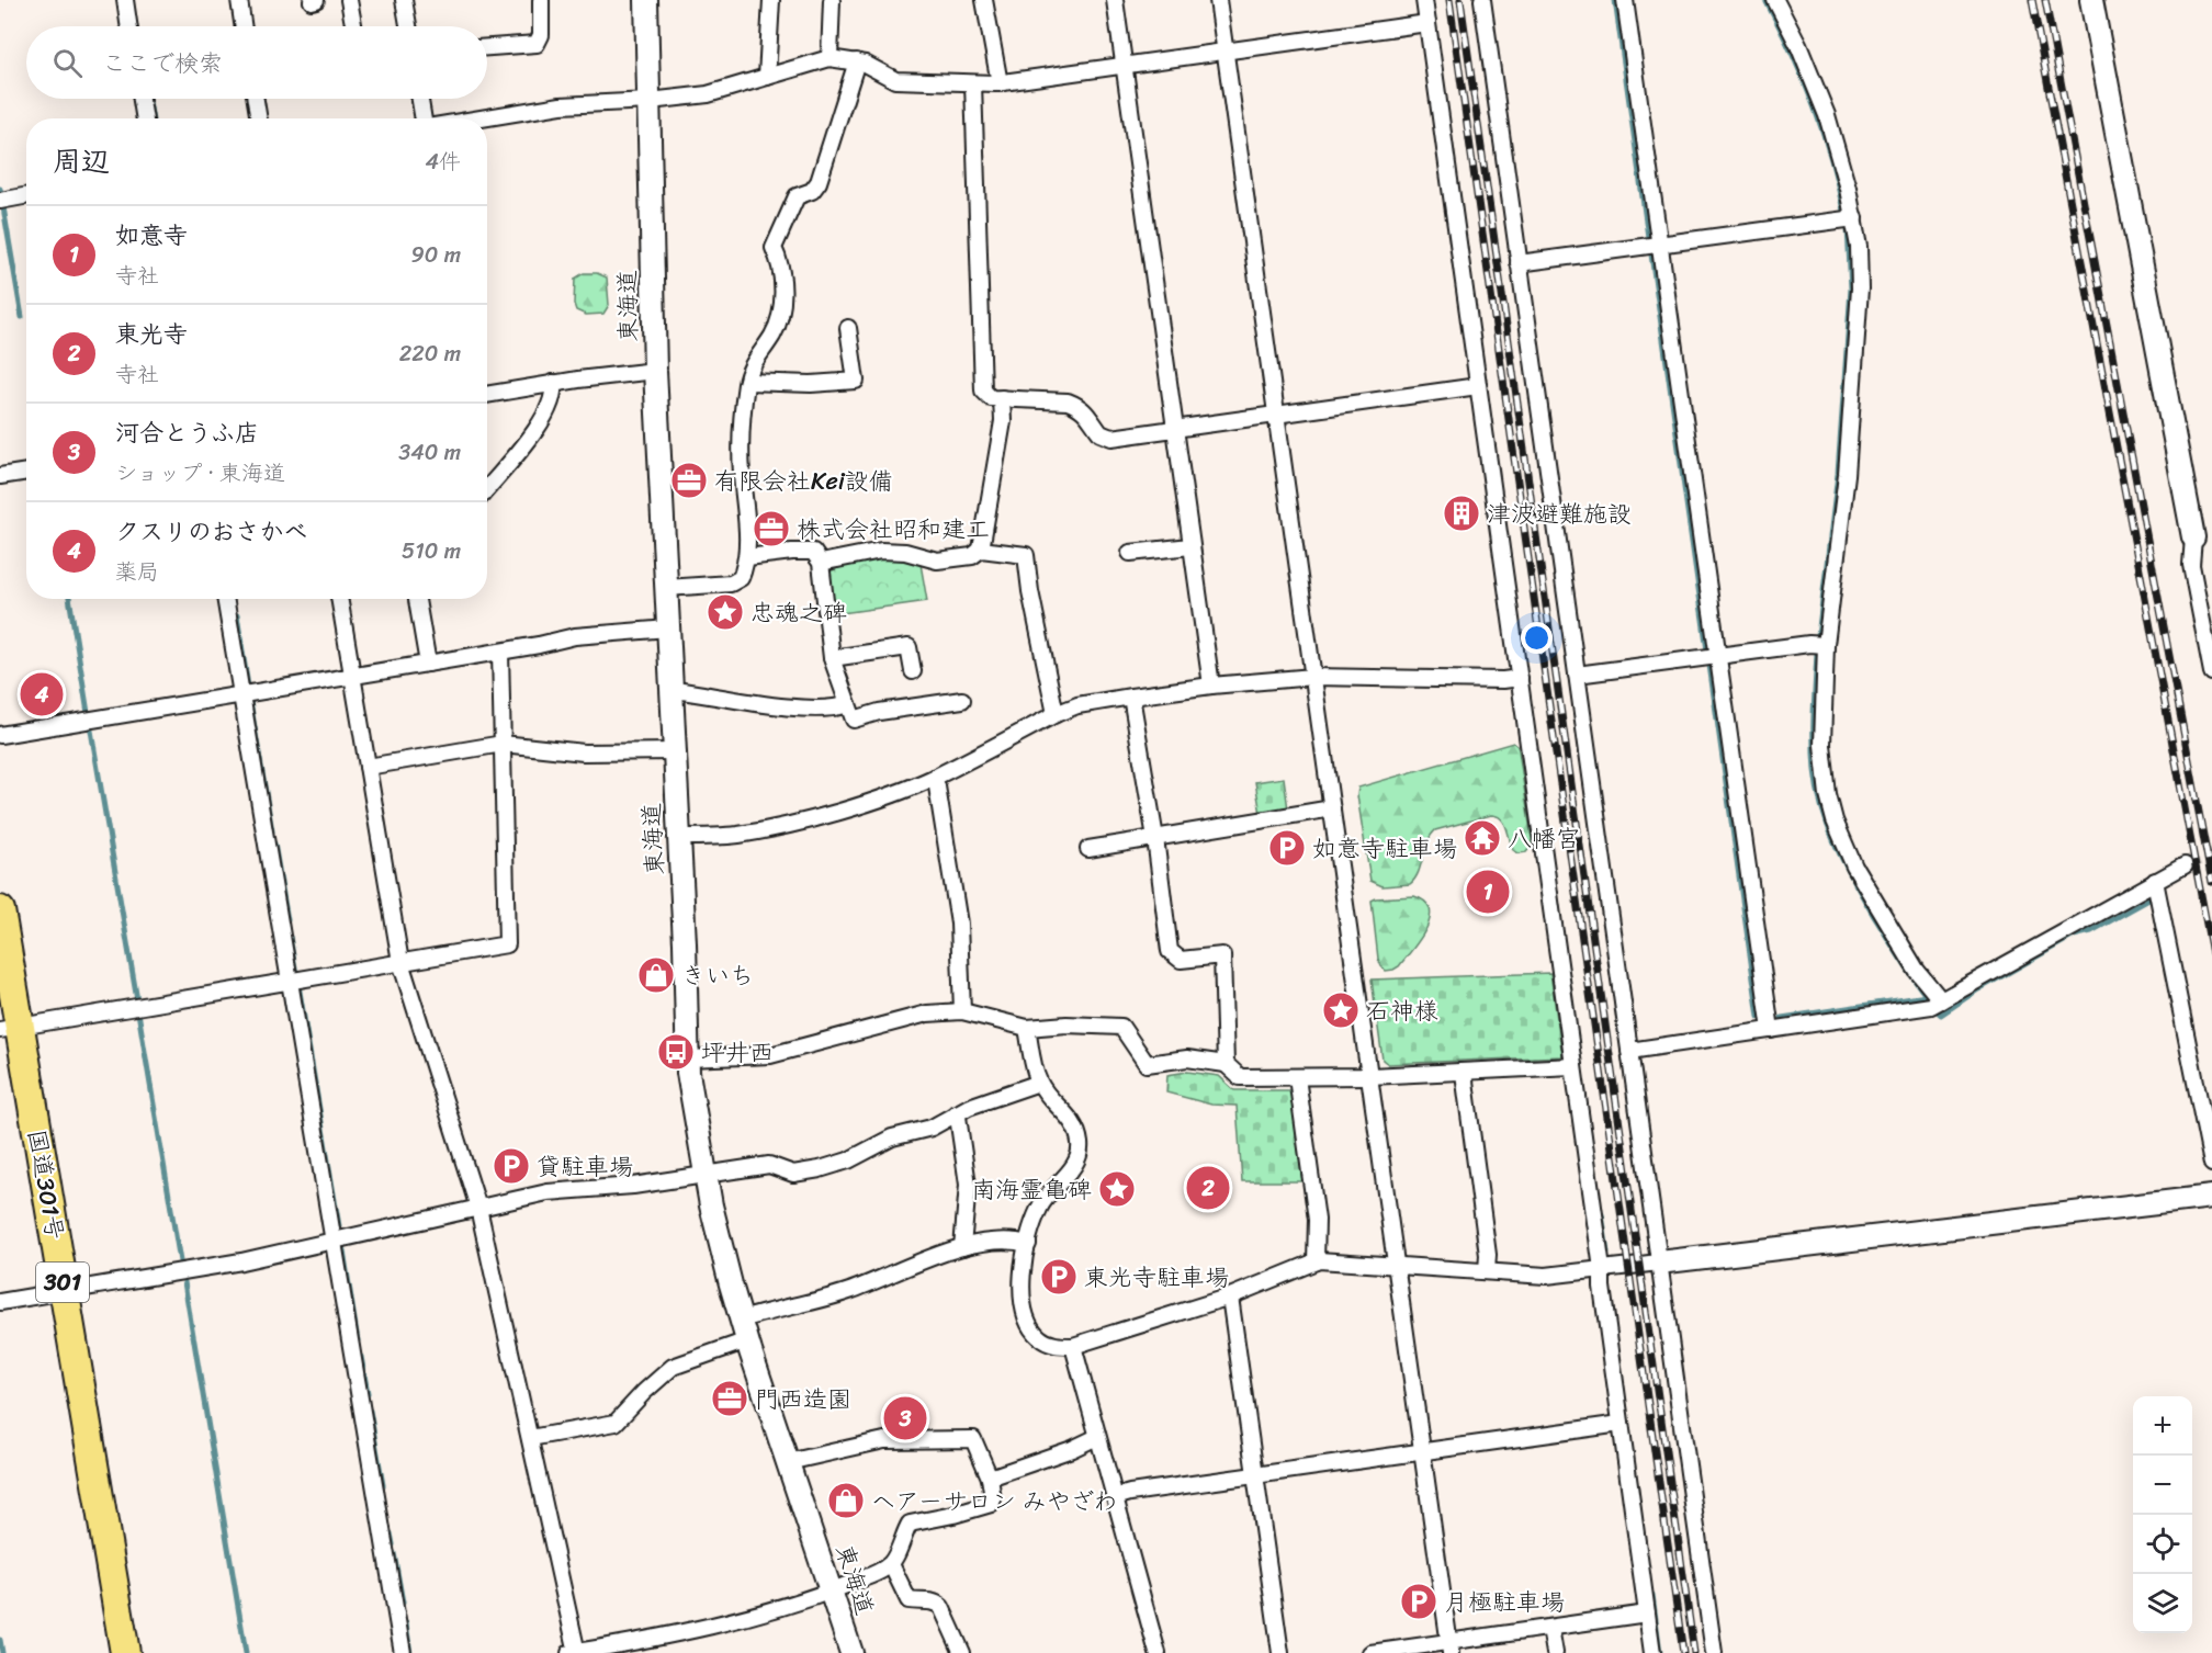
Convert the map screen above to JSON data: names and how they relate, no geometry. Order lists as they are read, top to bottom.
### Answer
{
  "streets": {
    "highway": ["国道301号", "301"],
    "main road": ["東海道"]
  },
  "places": {
    "office": ["有限会社Kei設備", "株式会社昭和建工", "門西造園"],
    "building": ["津波避難施設"],
    "place": ["忠魂之碑", "石神様", "南海霊亀碑"],
    "temple": ["八幡宮"],
    "parking": [
      "如意寺駐車場",
      "貸駐車場",
      "東光寺駐車場",
      "月極駐車場"
    ],
    "shop": ["きいち", "ヘアーサロン みやざわ"],
    "bus stop": ["坪井西"]
  },
  "page": {
    "search": "ここで検索",
    "heading": ["周辺", "4件"],
    "list": [
      {
        "mark": "1",
        "name": "如意寺",
        "note": "寺社",
        "value": "90 m"
      },
      {
        "mark": "2",
        "name": "東光寺",
        "note": "寺社",
        "value": "220 m"
      },
      {
        "mark": "3",
        "name": "河合とうふ店",
        "note": "ショップ · 東海道",
        "value": "340 m"
      },
      {
        "mark": "4",
        "name": "クスリのおさかべ",
        "note": "薬局",
        "value": "510 m"
      }
    ],
    "pins": [
      "4",
      "1",
      "2",
      "3"
    ],
    "map_buttons": ["+", "−"]
  }
}
